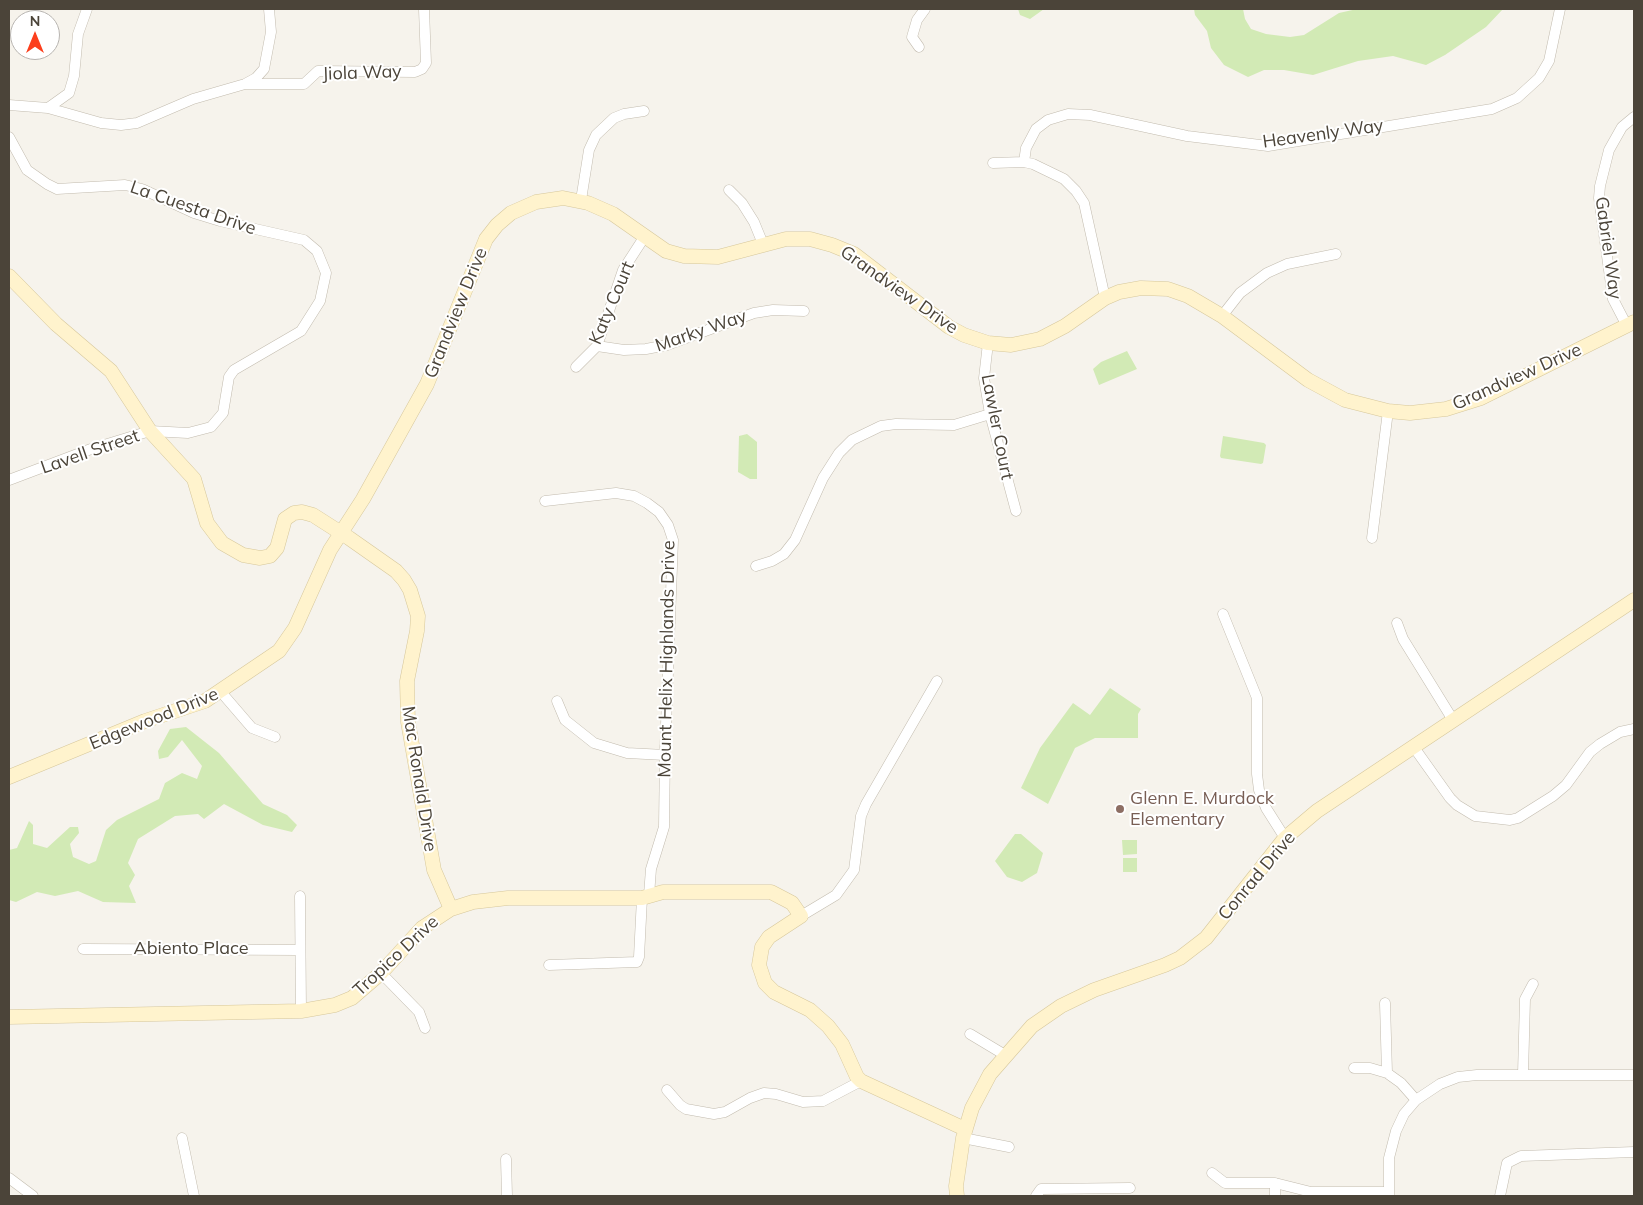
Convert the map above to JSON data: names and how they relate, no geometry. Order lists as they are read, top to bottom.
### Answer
{
  "streets": {
    "street": [
      "Jiola Way",
      "Heavenly Way",
      "La Cuesta Drive",
      "Gabriel Way",
      "Grandview Drive",
      "Katy Court",
      "Marky Way",
      "Lawler Court",
      "Lavell Street",
      "Mount Helix Highlands Drive",
      "Edgewood Drive",
      "Mac Ronald Drive",
      "Conrad Drive",
      "Abiento Place",
      "Tropico Drive"
    ]
  },
  "crossings": [
    ["La Cuesta Drive", "Lavell Street"],
    ["Gabriel Way", "Grandview Drive"],
    ["Grandview Drive", "Katy Court"],
    ["Grandview Drive", "Lawler Court"],
    ["Grandview Drive", "Lavell Street"],
    ["Grandview Drive", "Edgewood Drive"],
    ["Grandview Drive", "Mac Ronald Drive"],
    ["Katy Court", "Marky Way"],
    ["Lavell Street", "Edgewood Drive"],
    ["Lavell Street", "Mac Ronald Drive"],
    ["Mount Helix Highlands Drive", "Tropico Drive"],
    ["Edgewood Drive", "Mac Ronald Drive"],
    ["Mac Ronald Drive", "Tropico Drive"]
  ],
  "places": ["Glenn E. Murdock Elementary"],
  "north": "top"
}
